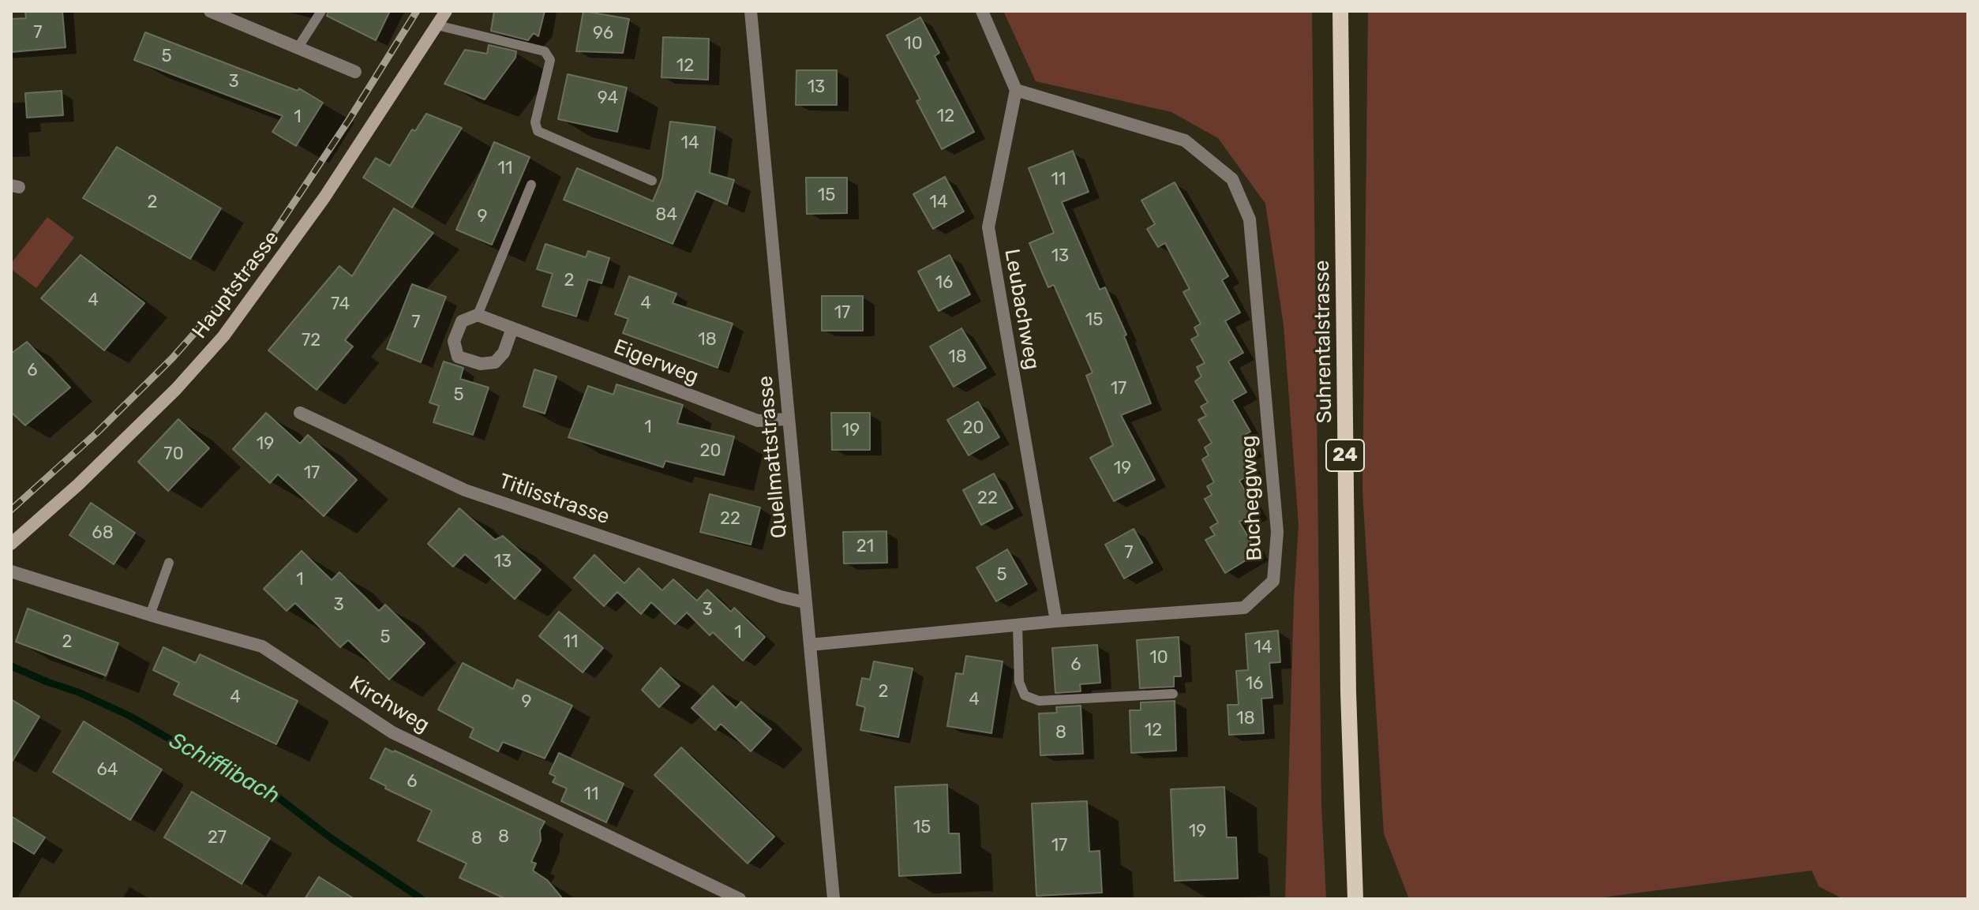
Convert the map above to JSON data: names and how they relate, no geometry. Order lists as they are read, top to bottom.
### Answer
{
  "streets": {
    "main road": ["Hauptstrasse", "Suhrentalstrasse", "24"],
    "street": [
      "Leubachweg",
      "Eigerweg",
      "Quellmattstrasse",
      "Bucheggweg",
      "Titlisstrasse",
      "Kirchweg"
    ]
  },
  "crossings": [
    ["Leubachweg", "Bucheggweg"],
    ["Eigerweg", "Quellmattstrasse"],
    ["Quellmattstrasse", "Bucheggweg"],
    ["Quellmattstrasse", "Titlisstrasse"]
  ],
  "water": ["Schifflibach"],
  "house_numbers": [
    "7",
    "96",
    "10",
    "5",
    "12",
    "3",
    "13",
    "94",
    "12",
    "1",
    "14",
    "11",
    "11",
    "15",
    "2",
    "14",
    "84",
    "9",
    "13",
    "2",
    "16",
    "4",
    "4",
    "74",
    "17",
    "15",
    "7",
    "18",
    "72",
    "18",
    "6",
    "17",
    "5",
    "1",
    "20",
    "19",
    "19",
    "20",
    "70",
    "19",
    "17",
    "22",
    "22",
    "68",
    "21",
    "7",
    "13",
    "5",
    "1",
    "3",
    "3",
    "1",
    "5",
    "2",
    "11",
    "14",
    "10",
    "6",
    "16",
    "2",
    "4",
    "4",
    "9",
    "18",
    "12",
    "8",
    "64",
    "6",
    "11",
    "15",
    "19",
    "8",
    "27",
    "8",
    "17"
  ]
}
